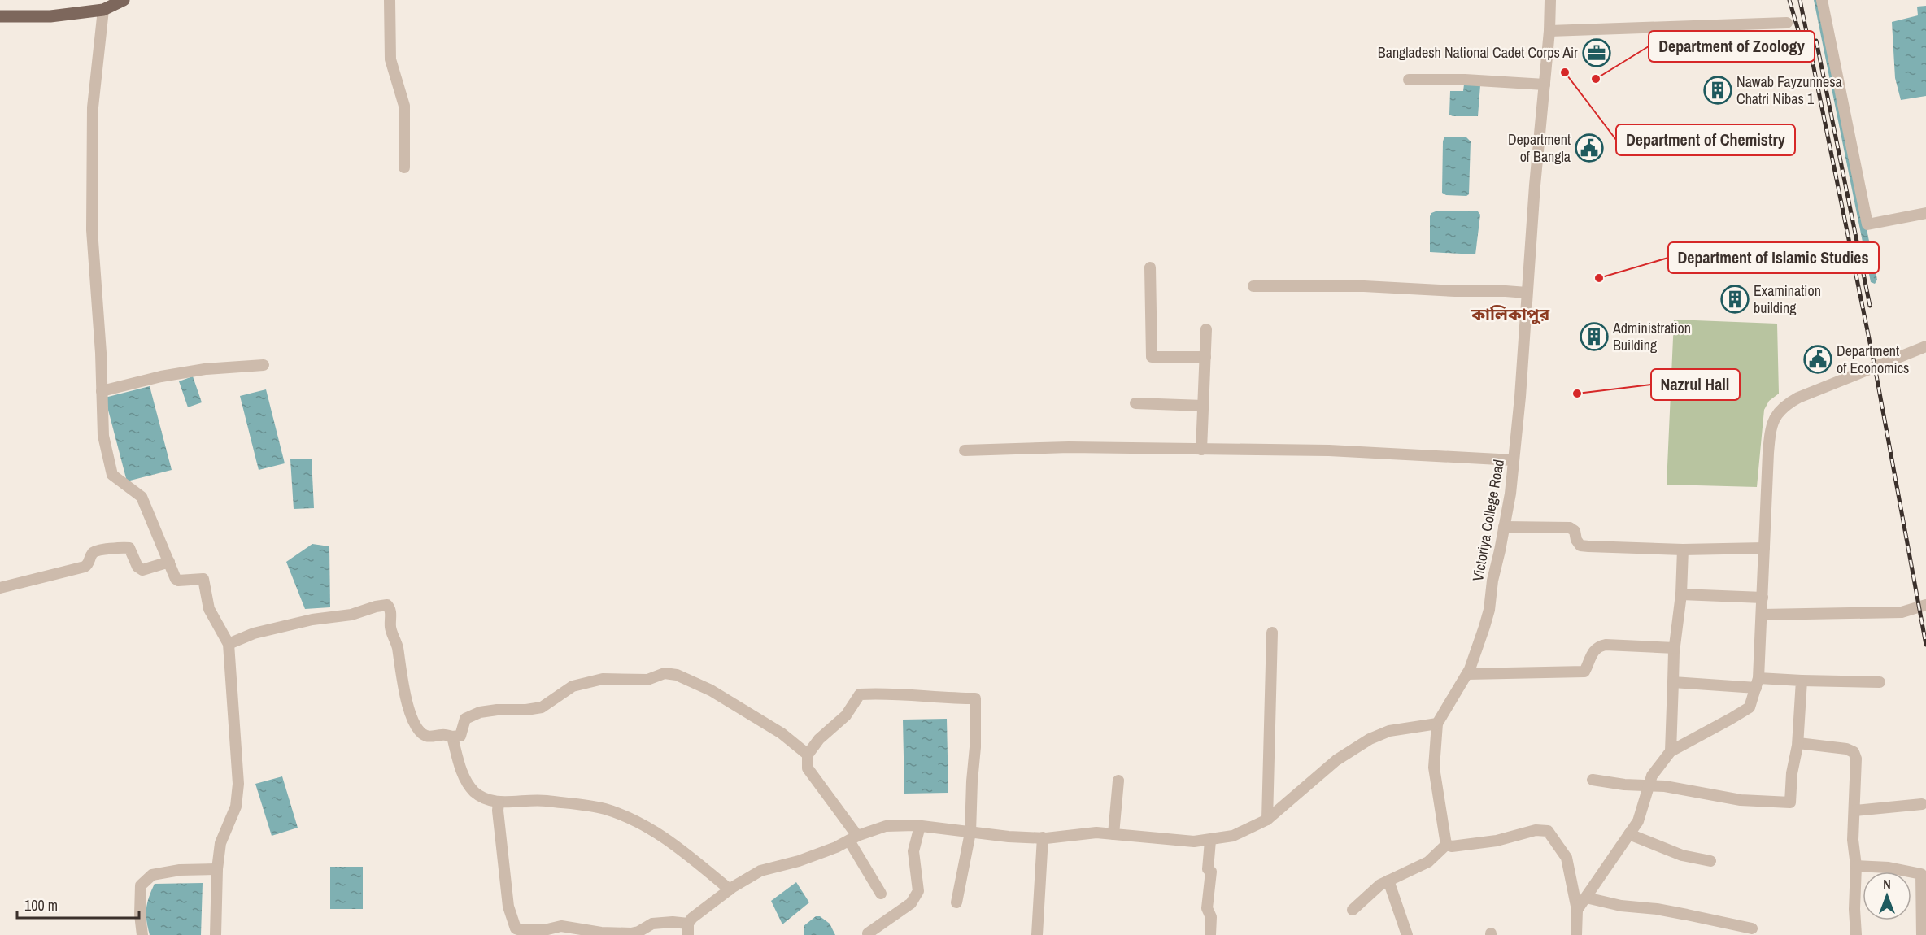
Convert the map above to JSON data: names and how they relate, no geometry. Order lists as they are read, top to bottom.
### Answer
{
  "streets": {
    "street": ["Victoriya College Road"]
  },
  "districts": ["কালিকাপুর"],
  "places": {
    "office": ["Bangladesh National Cadet Corps Air"],
    "other": [
      "Department of Chemistry",
      "Department of Zoology",
      "Department of Islamic Studies",
      "Nazrul Hall"
    ],
    "building": ["Nawab Fayzunnesa Chatri Nibas 1", "Examination building", "Administration Building"],
    "public building": ["Department of Bangla", "Department of Economics"]
  },
  "scale_bar": "100 m",
  "north": "top"
}
